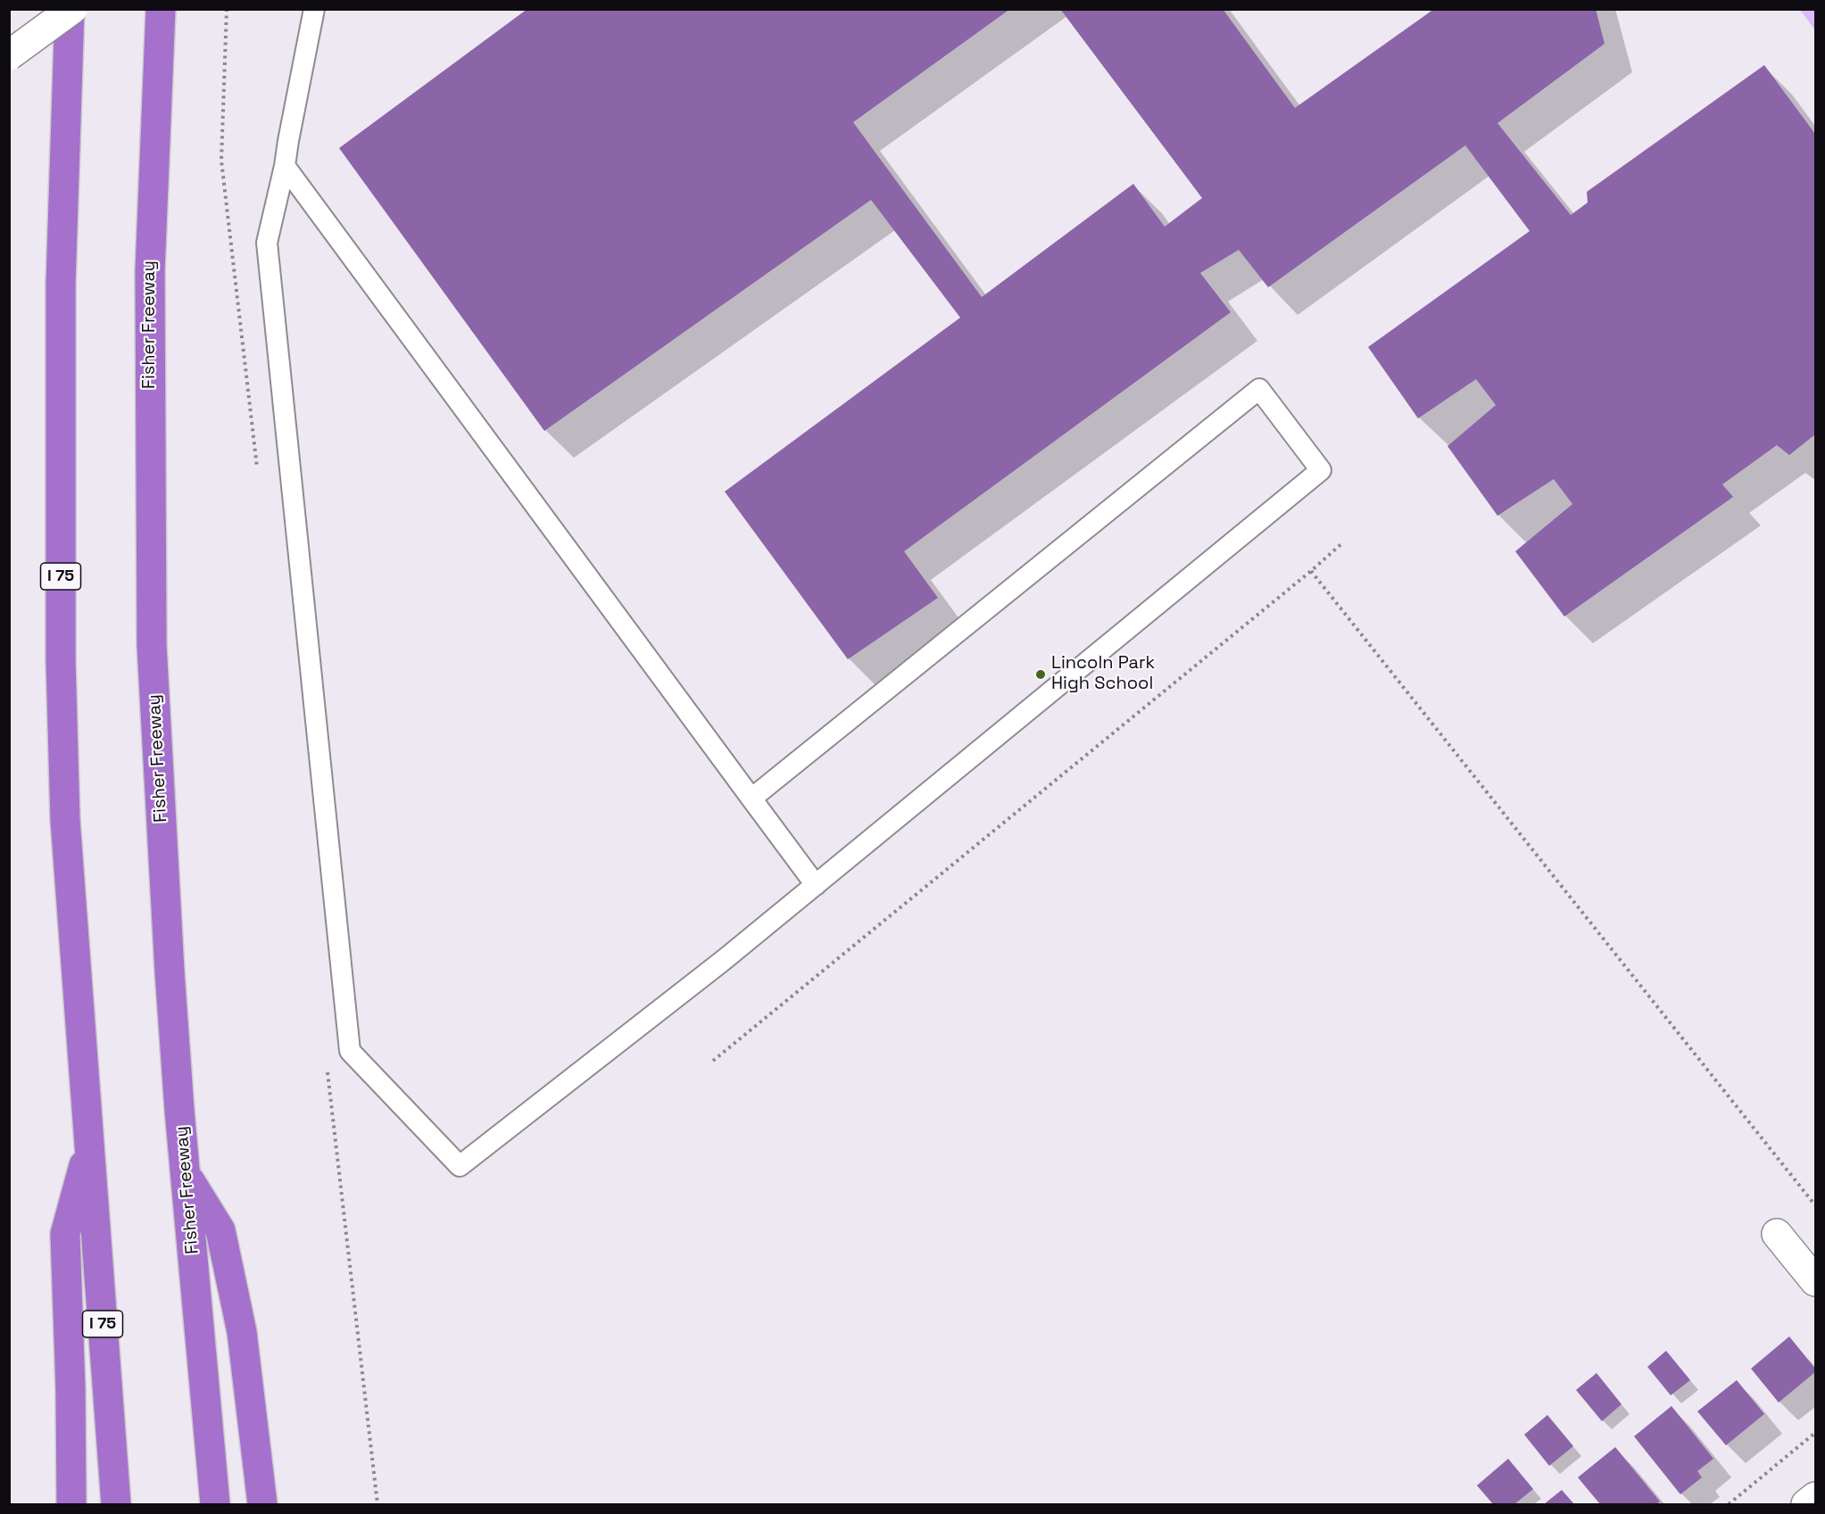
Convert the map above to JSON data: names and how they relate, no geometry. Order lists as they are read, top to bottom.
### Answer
{
  "streets": {
    "highway": ["Fisher Freeway", "I 75"]
  },
  "places": ["Lincoln Park High School"]
}
